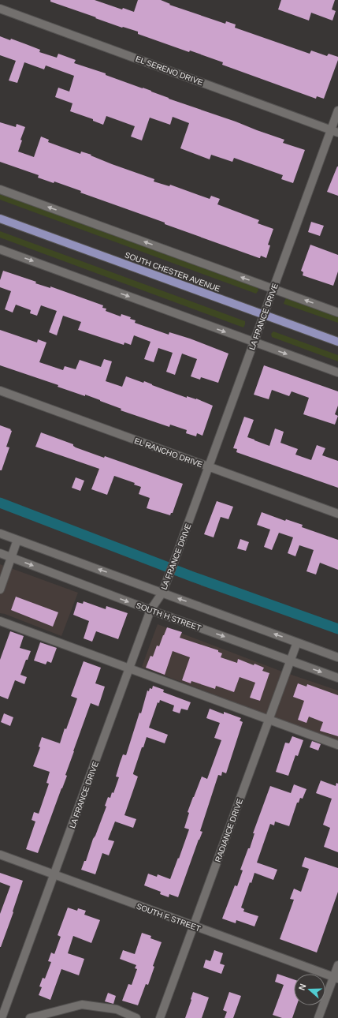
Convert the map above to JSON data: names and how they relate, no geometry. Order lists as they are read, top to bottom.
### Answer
{
  "streets": {
    "main road": ["SOUTH CHESTER AVENUE"],
    "street": [
      "EL SERENO DRIVE",
      "LA FRANCE DRIVE",
      "EL RANCHO DRIVE",
      "SOUTH H STREET",
      "RADIANCE DRIVE",
      "SOUTH F STREET"
    ]
  },
  "crossings": [
    ["EL SERENO DRIVE", "LA FRANCE DRIVE"],
    ["SOUTH CHESTER AVENUE", "LA FRANCE DRIVE"],
    ["LA FRANCE DRIVE", "EL RANCHO DRIVE"],
    ["LA FRANCE DRIVE", "SOUTH H STREET"],
    ["LA FRANCE DRIVE", "SOUTH F STREET"],
    ["SOUTH H STREET", "RADIANCE DRIVE"],
    ["RADIANCE DRIVE", "SOUTH F STREET"]
  ],
  "north": "left"
}
